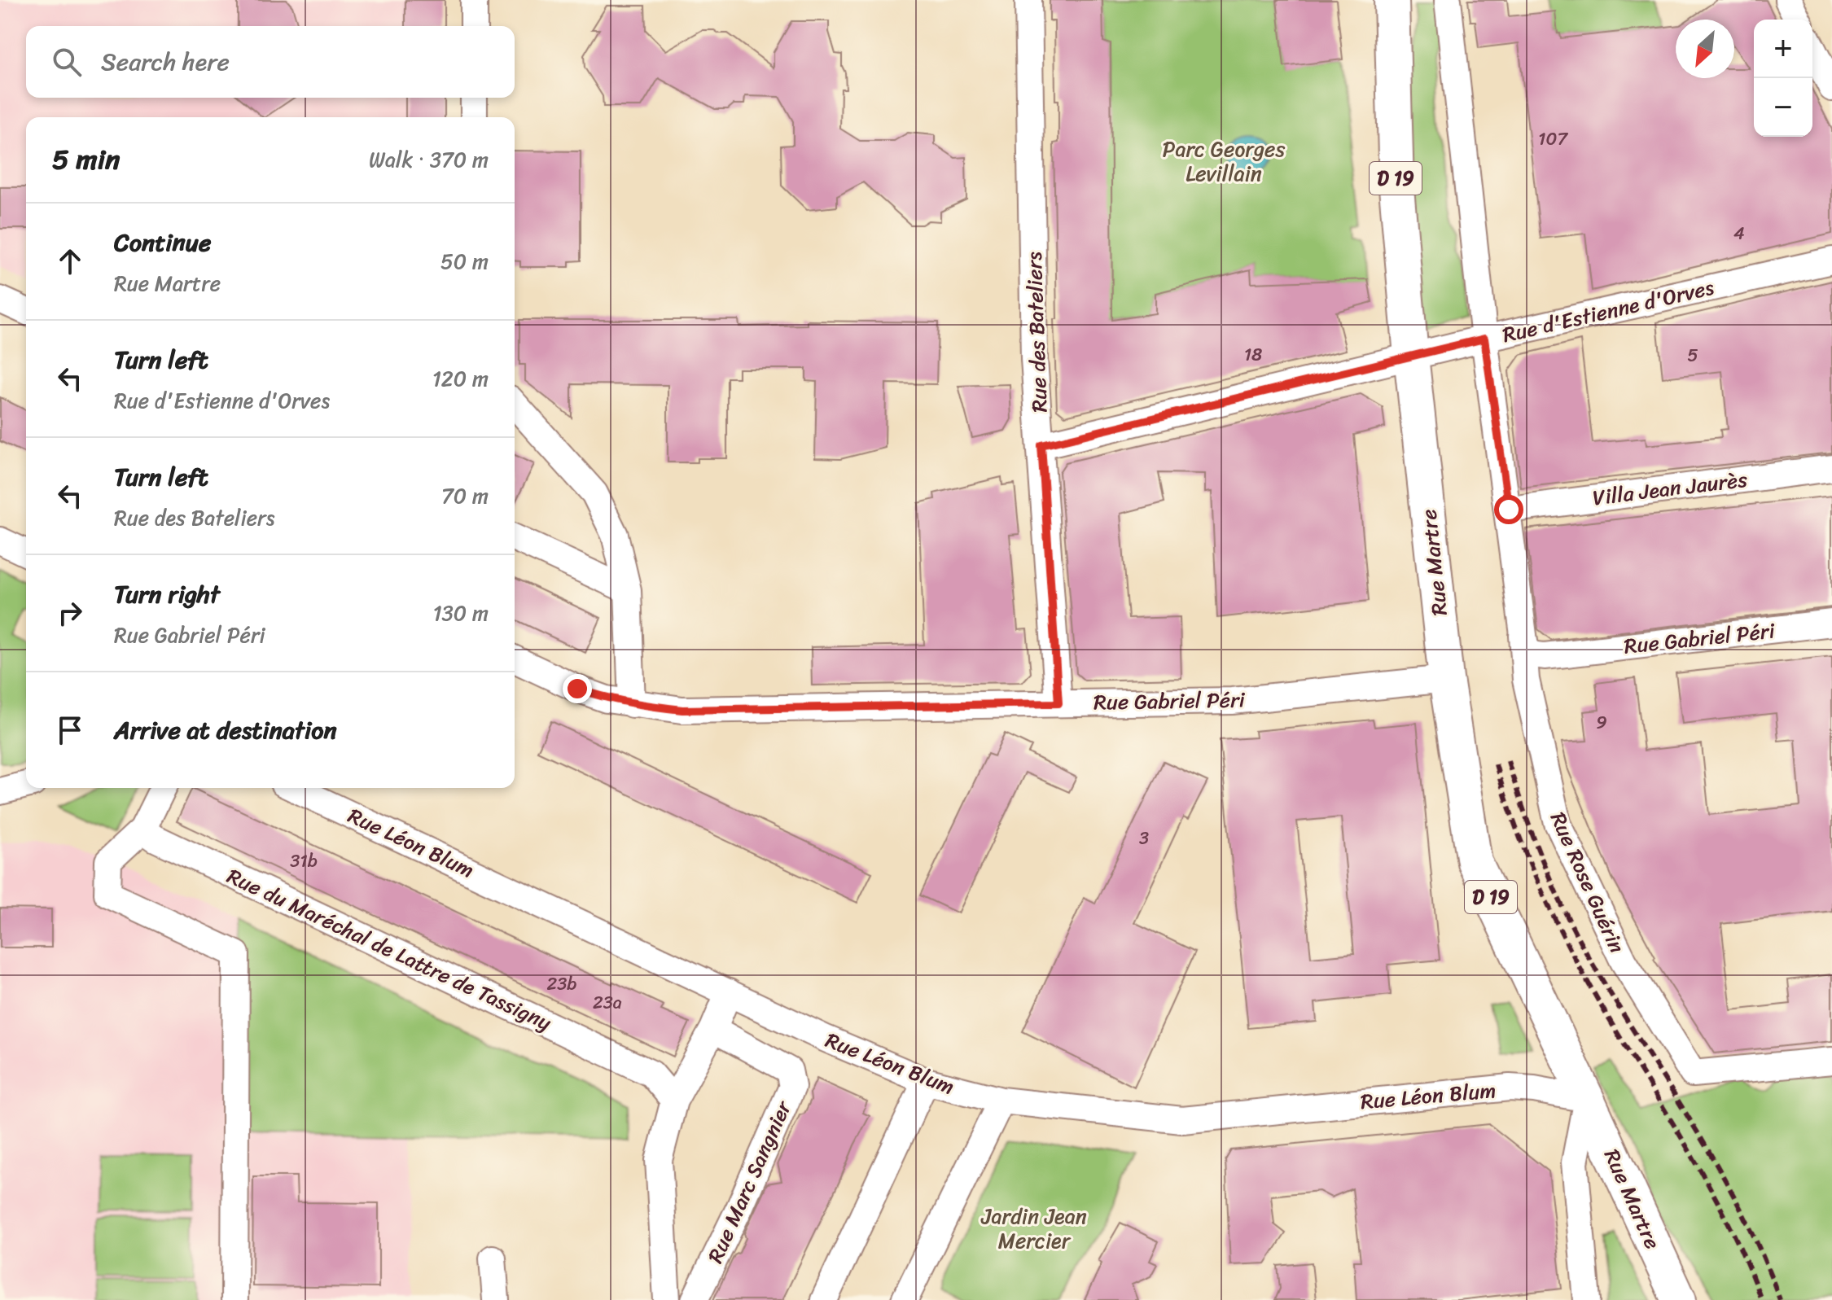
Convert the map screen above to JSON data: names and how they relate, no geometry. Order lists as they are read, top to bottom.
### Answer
{
  "streets": {
    "main road": ["D 19", "Rue Martre"],
    "street": [
      "Rue d'Estienne d'Orves",
      "Rue des Bateliers",
      "Villa Jean Jaurès",
      "Rue Gabriel Péri",
      "Rue Léon Blum",
      "Rue Rose Guérin",
      "Rue du Maréchal de Lattre de Tassigny",
      "Rue Marc Sangnier"
    ]
  },
  "crossings": [
    ["Rue d'Estienne d'Orves", "Rue des Bateliers"],
    ["Rue d'Estienne d'Orves", "Rue Martre"],
    ["Rue des Bateliers", "Rue Gabriel Péri"],
    ["Rue Martre", "Rue Gabriel Péri"],
    ["Rue Martre", "Rue Léon Blum"],
    ["Rue Gabriel Péri", "Rue Rose Guérin"]
  ],
  "parks": ["Parc Georges Levillain", "Jardin Jean Mercier"],
  "house_numbers": [
    "107",
    "4",
    "18",
    "5",
    "9",
    "3",
    "31b",
    "23b",
    "23a"
  ],
  "north": "bottom left",
  "page": {
    "map_buttons": ["+", "−"],
    "search": "Search here",
    "heading": ["5 min", "Walk · 370 m"],
    "list": [
      ["Continue", "Rue Martre", "50 m"],
      ["Turn left", "Rue d'Estienne d'Orves", "120 m"],
      ["Turn left", "Rue des Bateliers", "70 m"],
      ["Turn right", "Rue Gabriel Péri", "130 m"],
      "Arrive at destination"
    ]
  }
}
